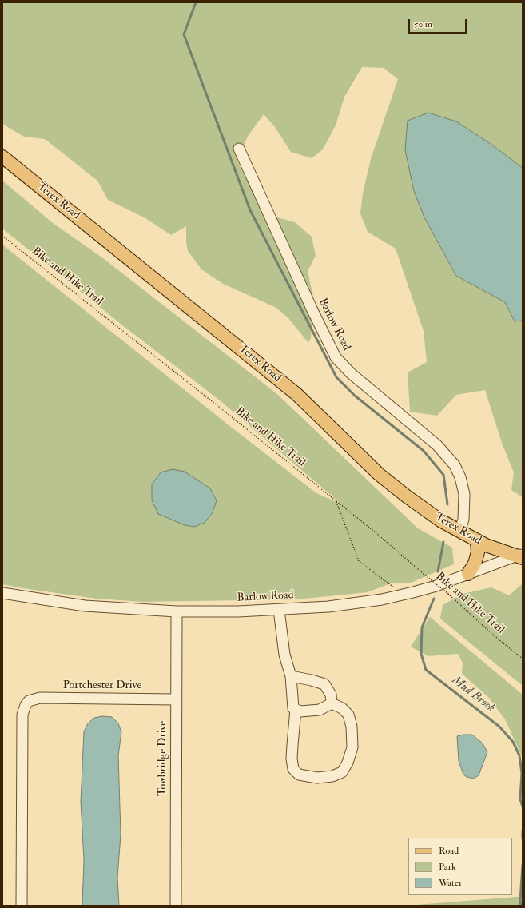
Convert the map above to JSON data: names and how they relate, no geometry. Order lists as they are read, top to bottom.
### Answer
{
  "streets": {
    "main road": ["Terex Road"],
    "street": ["Barlow Road", "Portchester Drive", "Towbridge Drive"],
    "path": ["Bike and Hike Trail"]
  },
  "crossings": [
    ["Terex Road", "Barlow Road"],
    ["Barlow Road", "Towbridge Drive"],
    ["Portchester Drive", "Towbridge Drive"]
  ],
  "water": ["Mud Brook"],
  "legend": ["Road", "Park", "Water"],
  "scale_bar": "50 m"
}
